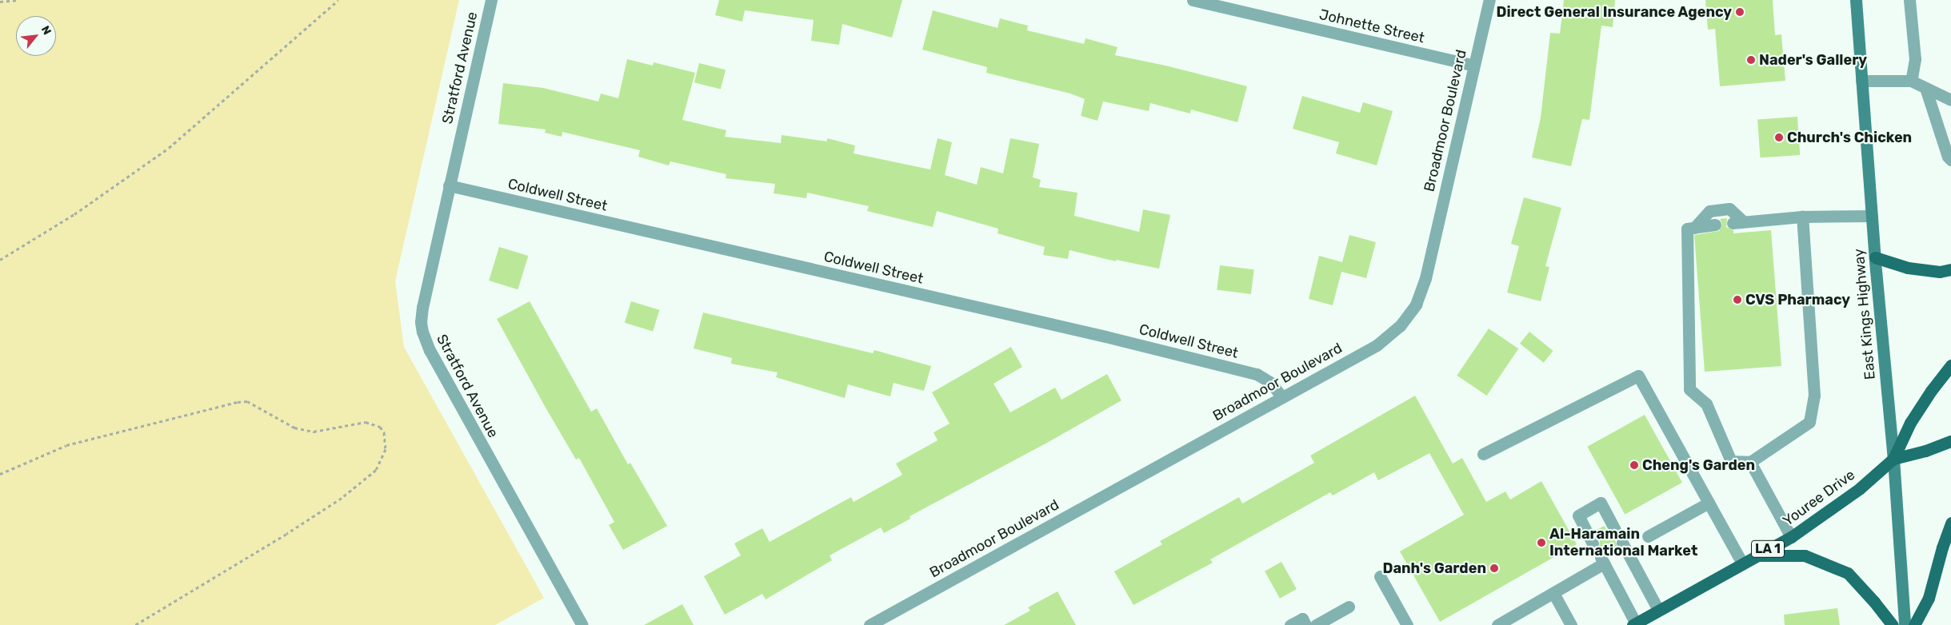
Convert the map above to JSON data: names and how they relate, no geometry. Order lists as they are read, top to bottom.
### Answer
{
  "streets": {
    "main road": ["East Kings Highway", "Youree Drive", "LA 1"],
    "street": [
      "Johnette Street",
      "Stratford Avenue",
      "Broadmoor Boulevard",
      "Coldwell Street"
    ]
  },
  "crossings": [
    ["Johnette Street", "Broadmoor Boulevard"],
    ["Stratford Avenue", "Coldwell Street"],
    ["Broadmoor Boulevard", "Coldwell Street"],
    ["East Kings Highway", "Youree Drive"]
  ],
  "places": [
    "Direct General Insurance Agency",
    "Nader's Gallery",
    "Church's Chicken",
    "CVS Pharmacy",
    "Cheng's Garden",
    "Al-Haramain International Market",
    "Danh's Garden"
  ],
  "north": "top right"
}
